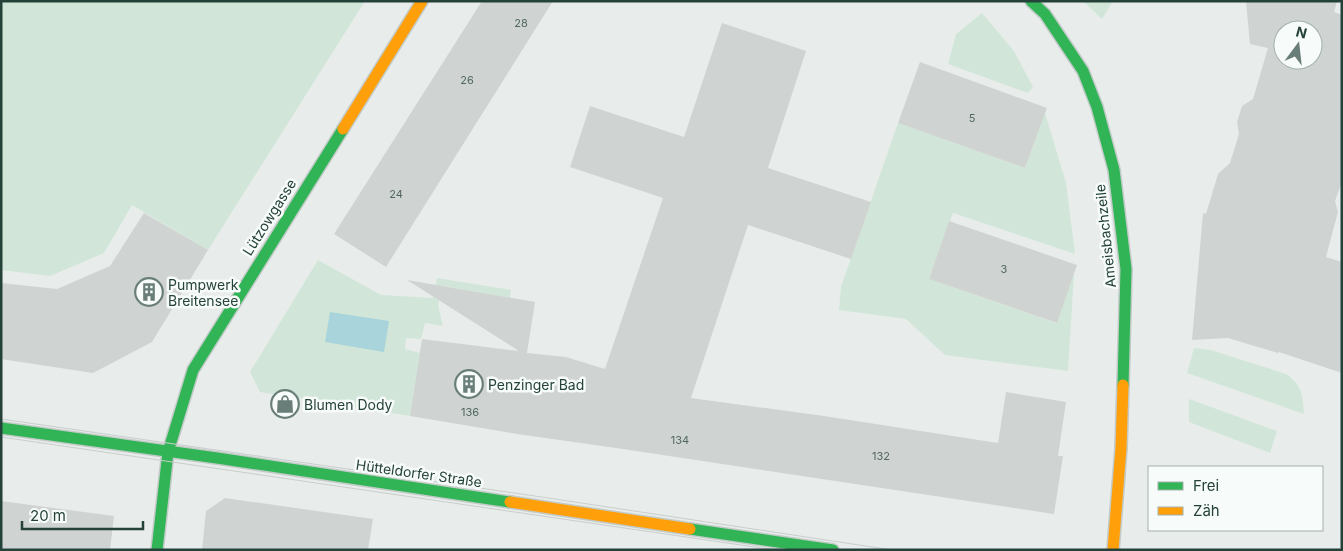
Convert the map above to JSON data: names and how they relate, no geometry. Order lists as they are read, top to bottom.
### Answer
{
  "streets": {
    "street": ["Lützowgasse", "Ameisbachzeile", "Hütteldorfer Straße"]
  },
  "crossings": [
    ["Lützowgasse", "Hütteldorfer Straße"]
  ],
  "places": {
    "building": ["Pumpwerk Breitensee", "Penzinger Bad"],
    "shop": ["Blumen Dody"]
  },
  "house_numbers": [
    "28",
    "26",
    "5",
    "24",
    "3",
    "136",
    "134",
    "132"
  ],
  "legend": ["Frei", "Zäh"],
  "scale_bar": "20 m",
  "north": "top"
}
